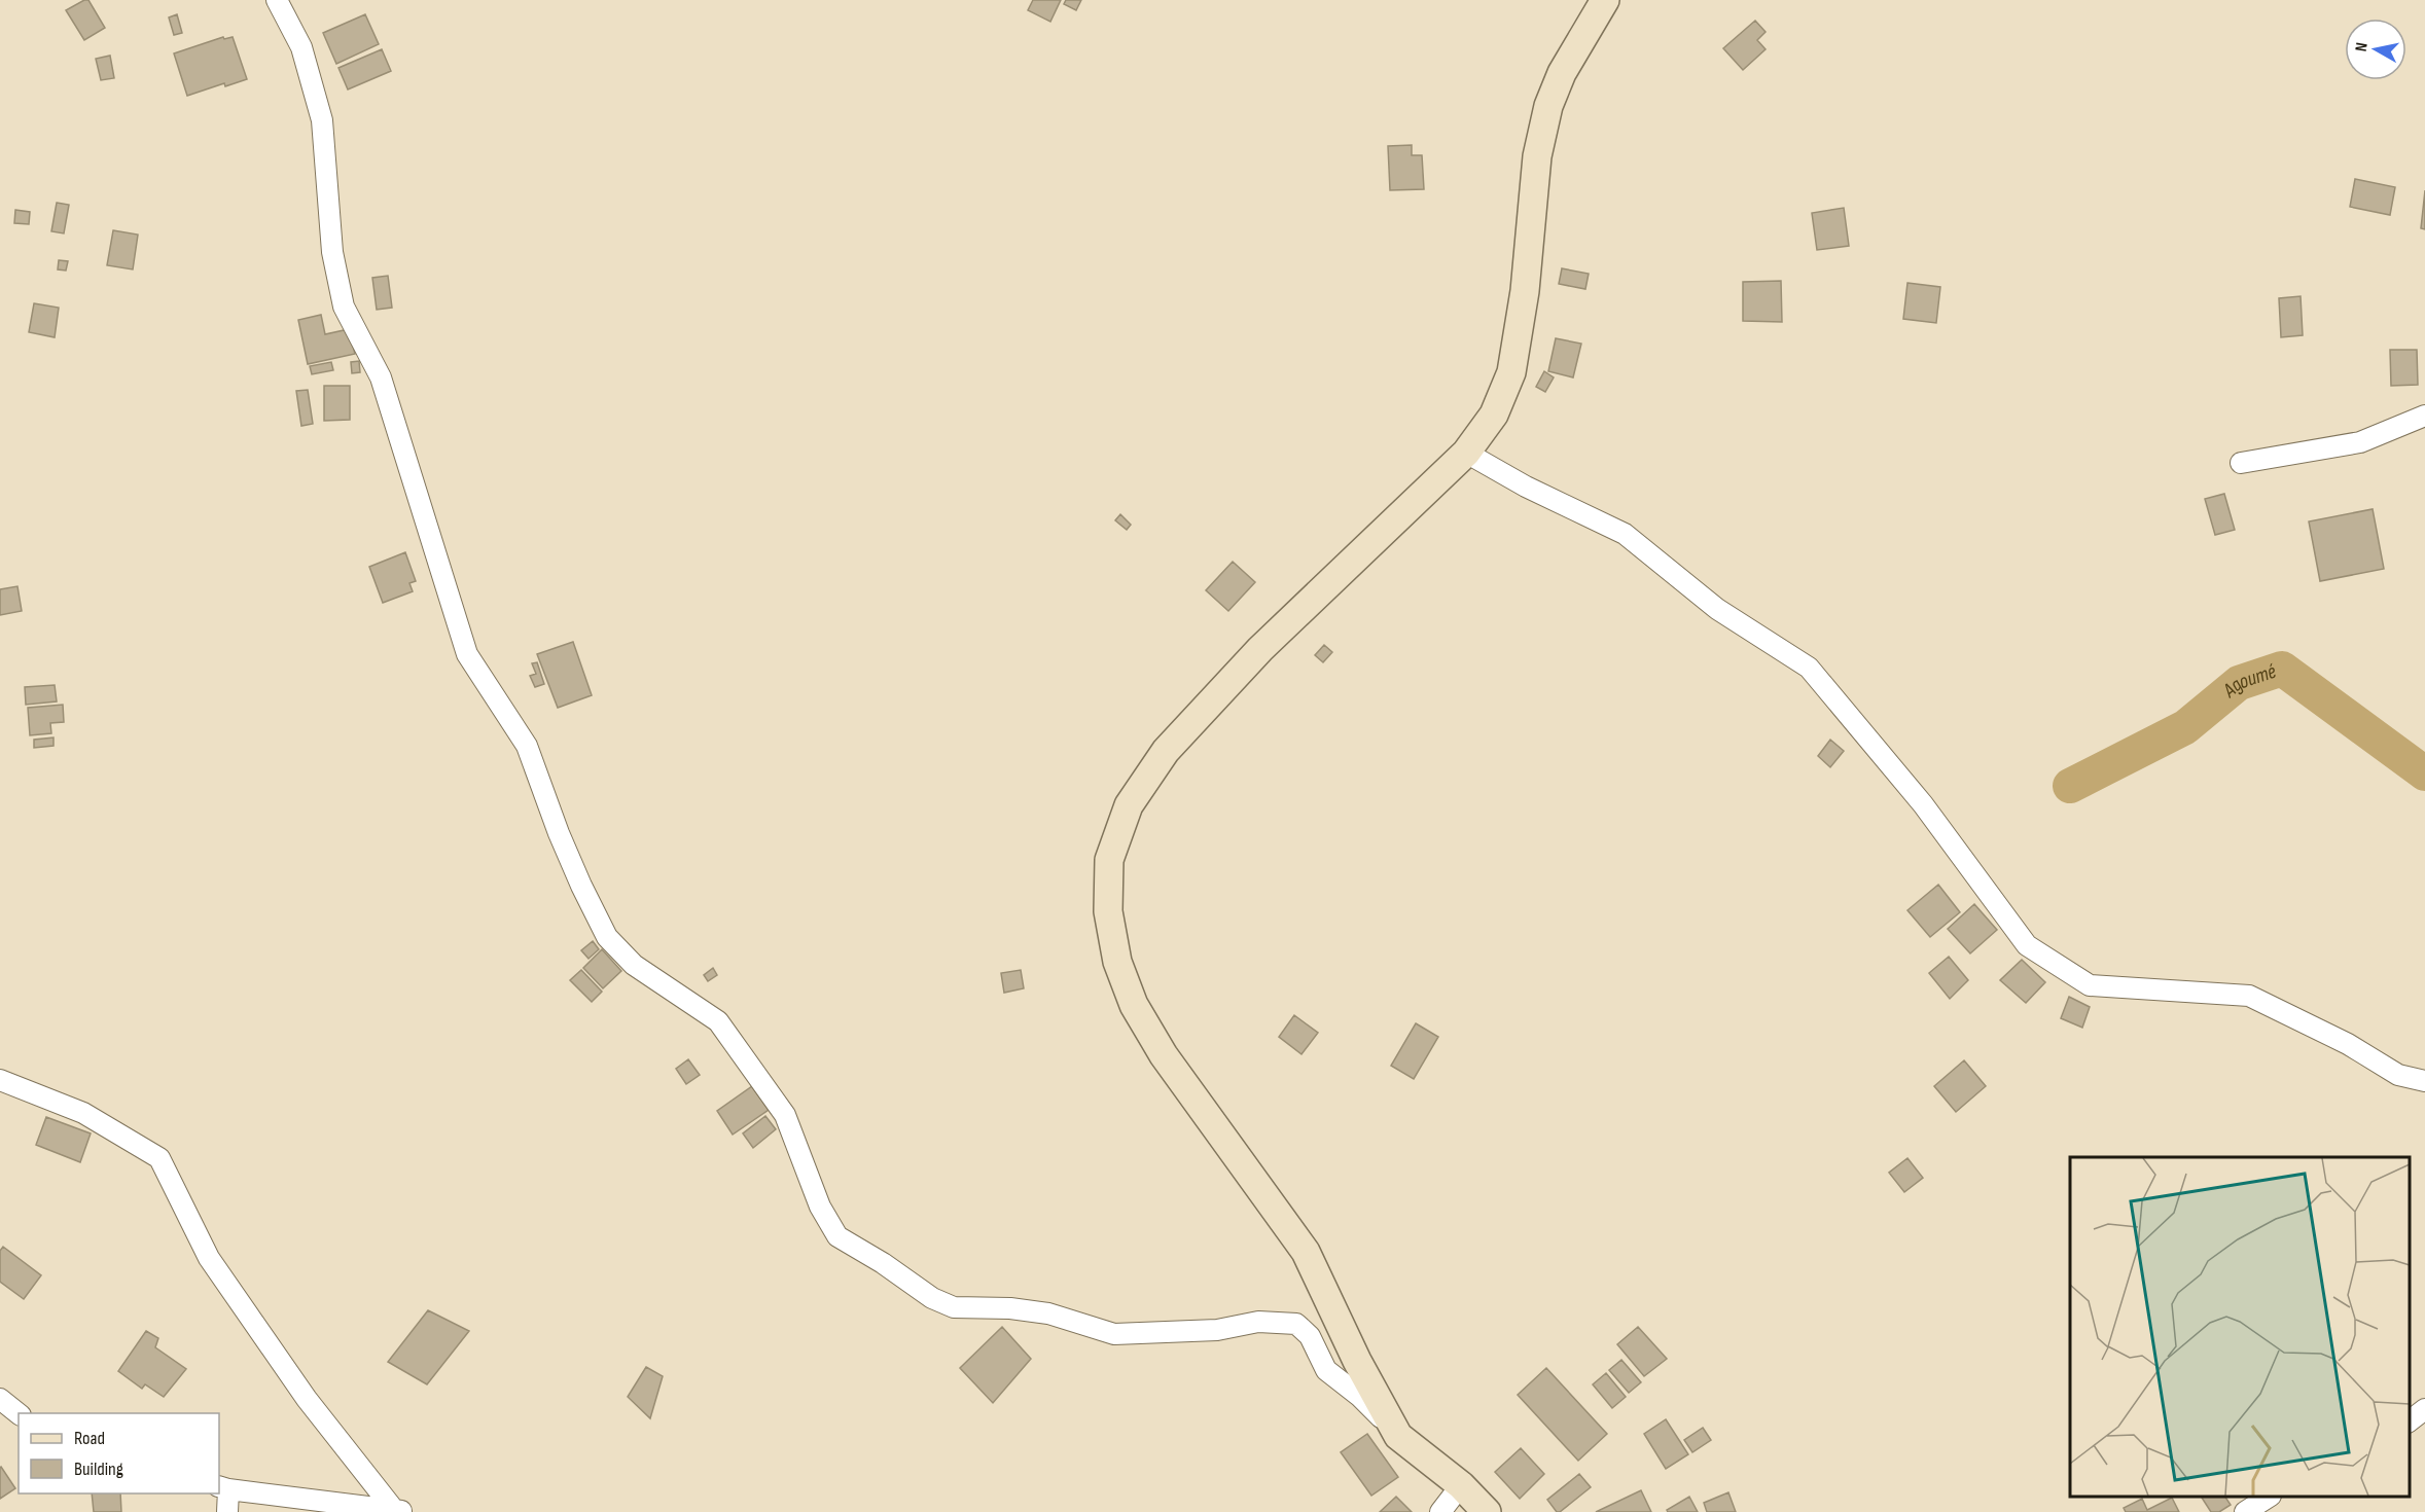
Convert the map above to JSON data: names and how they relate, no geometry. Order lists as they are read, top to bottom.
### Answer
{
  "water": ["Agoumé"],
  "legend": ["Road", "Building"],
  "north": "left"
}
